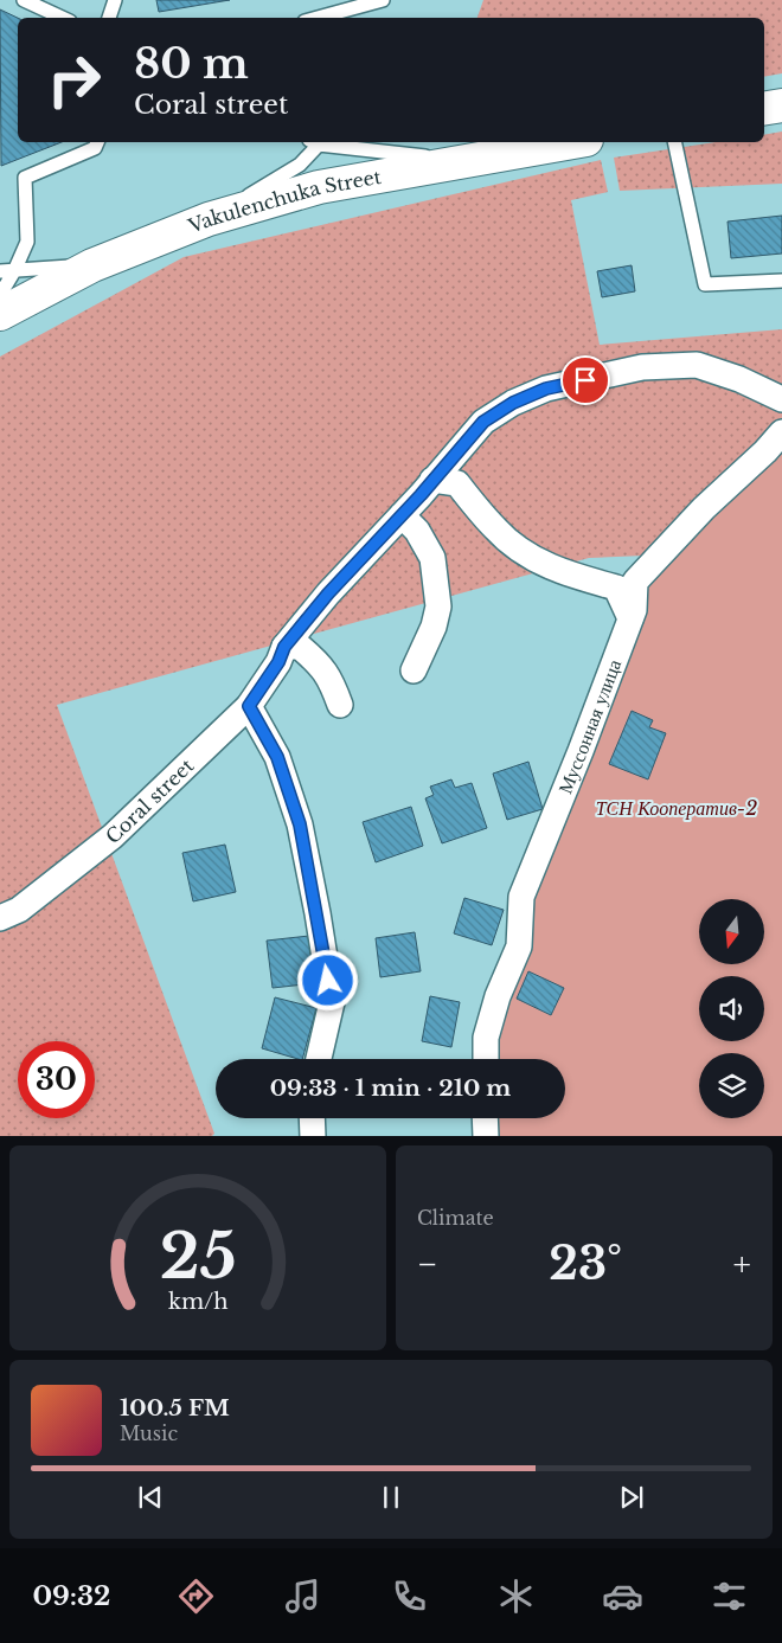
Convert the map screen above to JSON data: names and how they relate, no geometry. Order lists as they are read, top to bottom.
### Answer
{
  "streets": {
    "main road": ["Vakulenchuka Street"],
    "street": ["Муссонная улица", "Coral street"]
  },
  "parks": ["ТСН Кооператив-2"],
  "north": "bottom",
  "page": {
    "turn": ["80 m", "Coral street"],
    "limit": "30",
    "trip": "09:33 · 1 min · 210 m",
    "tile": "Climate",
    "heat": ["−", "23°", "+"],
    "song": ["100.5 FM", "Music"],
    "tabs": "09:32",
    "gauge": ["25", "km/h"]
  }
}
